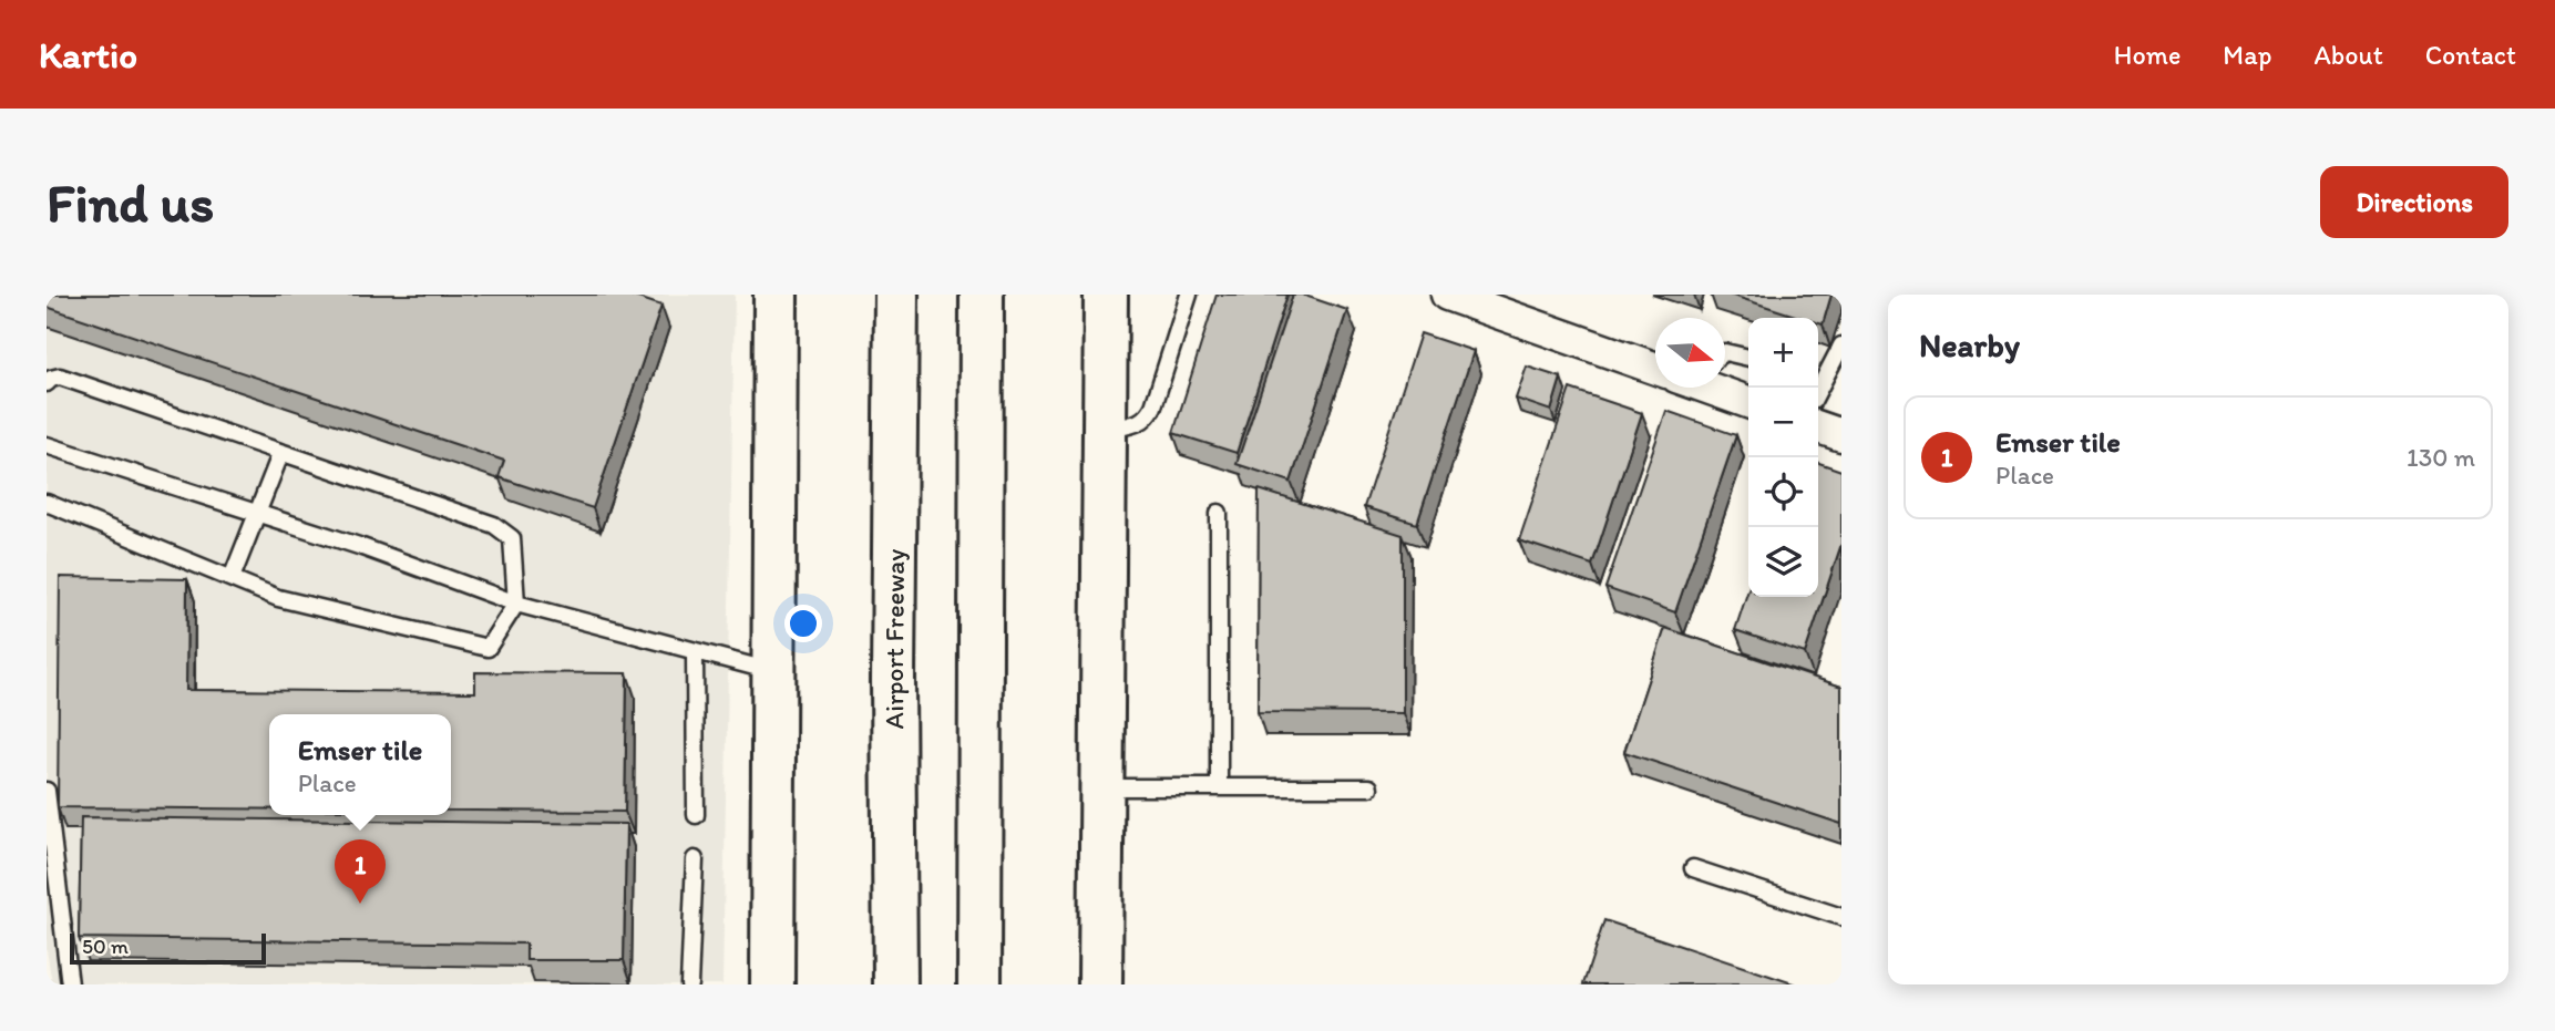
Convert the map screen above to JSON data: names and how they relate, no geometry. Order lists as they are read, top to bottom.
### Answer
{
  "streets": {
    "main road": ["Airport Freeway"]
  },
  "scale_bar": "50 m",
  "north": "right",
  "page": {
    "header": "Kartio",
    "nav": [
      "Home",
      "Map",
      "About",
      "Contact"
    ],
    "buttons": "Directions",
    "title": "Find us",
    "heading": "Nearby",
    "map_buttons": ["+", "−"],
    "list": [
      {
        "mark": "1",
        "name": "Emser tile",
        "note": "Place",
        "value": "130 m"
      }
    ],
    "popup": ["Emser tile", "Place"],
    "pins": "1",
    "scale": "50 m"
  }
}
